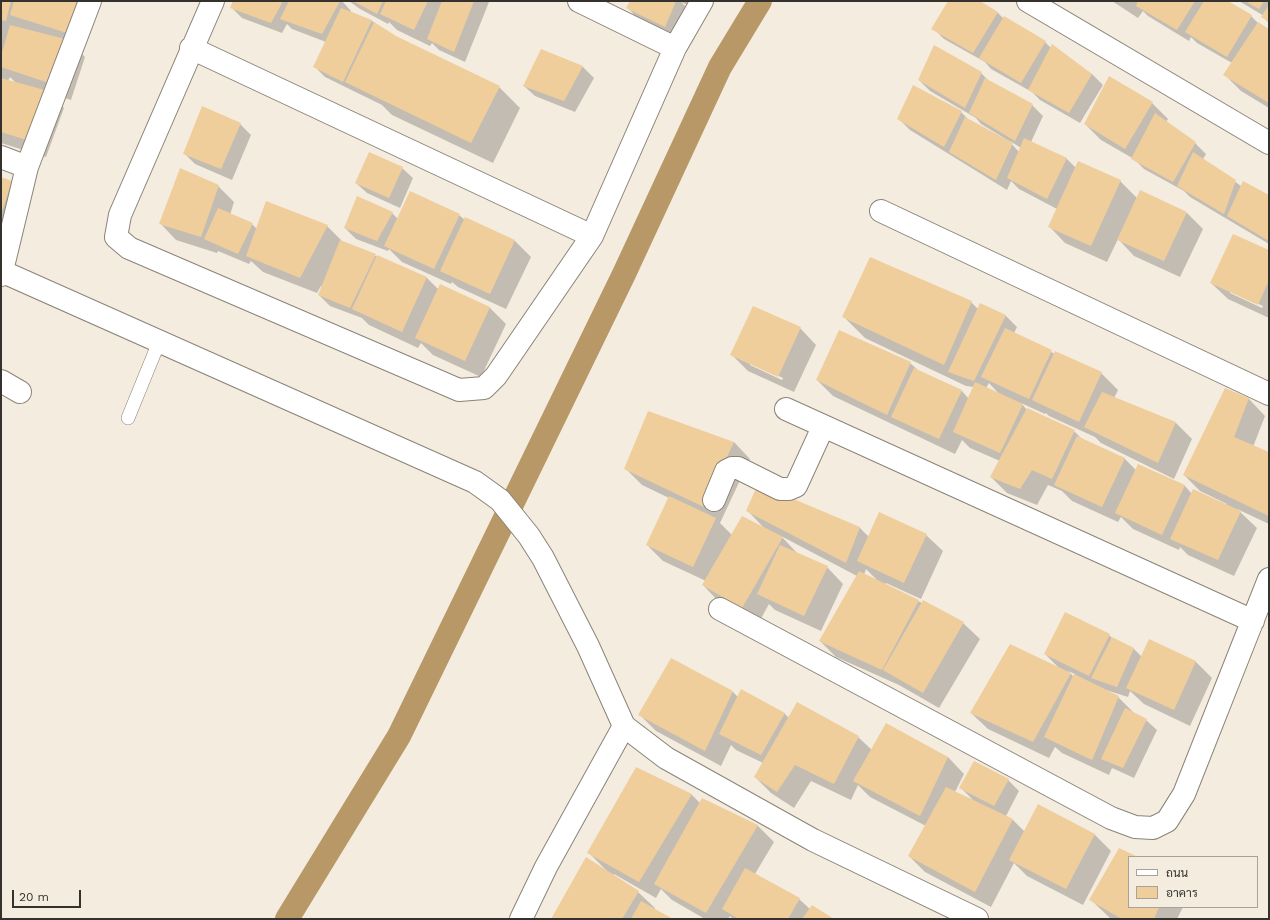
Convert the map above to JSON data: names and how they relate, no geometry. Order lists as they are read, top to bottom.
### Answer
{
  "legend": ["ถนน", "อาคาร"],
  "scale_bar": "20 m"
}
